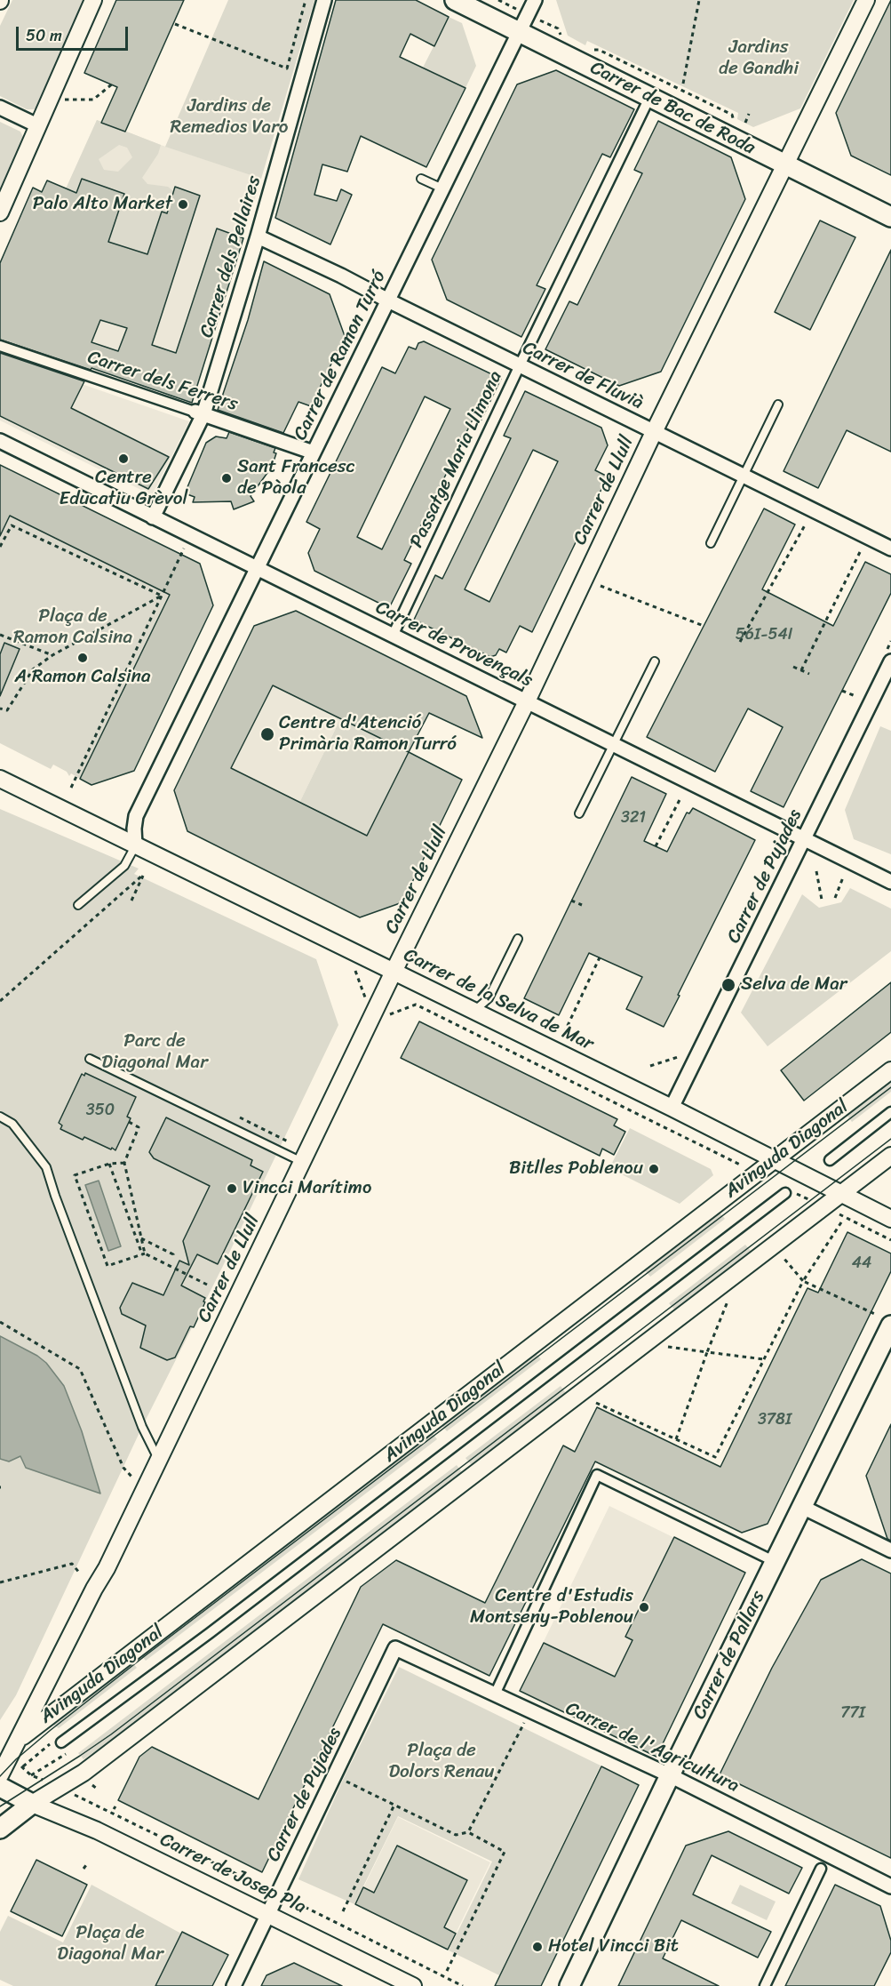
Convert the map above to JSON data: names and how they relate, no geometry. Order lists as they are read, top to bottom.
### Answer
{
  "streets": {
    "main road": ["Carrer de Bac de Roda", "Carrer de Pallars"],
    "street": [
      "Carrer dels Pellaires",
      "Carrer de Ramon Turró",
      "Carrer de Fluvià",
      "Carrer dels Ferrers",
      "Passatge Maria Llimona",
      "Carrer de Llull",
      "Carrer de Provençals",
      "Carrer de Pujades",
      "Carrer de la Selva de Mar",
      "Avinguda Diagonal",
      "Carrer de l'Agricultura",
      "Carrer de Josep Pla"
    ]
  },
  "crossings": [
    ["Carrer de Bac de Roda", "Carrer de Ramon Turró"],
    ["Carrer de Bac de Roda", "Passatge Maria Llimona"],
    ["Carrer de Bac de Roda", "Carrer de Llull"],
    ["Carrer dels Pellaires", "Carrer de Fluvià"],
    ["Carrer dels Pellaires", "Carrer dels Ferrers"],
    ["Carrer dels Pellaires", "Carrer de Provençals"],
    ["Carrer de Ramon Turró", "Carrer de Fluvià"],
    ["Carrer de Ramon Turró", "Carrer dels Ferrers"],
    ["Carrer de Ramon Turró", "Carrer de Provençals"],
    ["Carrer de Ramon Turró", "Carrer de la Selva de Mar"],
    ["Carrer de Fluvià", "Passatge Maria Llimona"],
    ["Carrer de Fluvià", "Carrer de Llull"],
    ["Passatge Maria Llimona", "Carrer de Provençals"],
    ["Carrer de Llull", "Carrer de Provençals"],
    ["Carrer de Llull", "Carrer de la Selva de Mar"],
    ["Carrer de Llull", "Avinguda Diagonal"],
    ["Carrer de Provençals", "Carrer de Pujades"],
    ["Carrer de Pujades", "Carrer de la Selva de Mar"],
    ["Carrer de Pujades", "Carrer de l'Agricultura"],
    ["Carrer de Pujades", "Carrer de Josep Pla"],
    ["Carrer de la Selva de Mar", "Avinguda Diagonal"],
    ["Carrer de Pallars", "Carrer de l'Agricultura"]
  ],
  "parks": [
    "Jardins de Gandhi",
    "Jardins de Remedios Varo",
    "Plaça de Ramon Calsina",
    "Parc de Diagonal Mar",
    "Plaça de Dolors Renau",
    "Plaça de Diagonal Mar"
  ],
  "places": [
    "Palo Alto Market",
    "Centre Educatiu Grèvol",
    "Sant Francesc de Pàola",
    "A Ramon Calsina",
    "Centre d'Atenció Primària Ramon Turró",
    "Selva de Mar",
    "Bitlles Poblenou",
    "Vincci Marítimo",
    "Centre d'Estudis Montseny-Poblenou",
    "Hotel Vincci Bit"
  ],
  "house_numbers": [
    "56I-54I",
    "321",
    "350",
    "44",
    "378I",
    "77I"
  ],
  "scale_bar": "50 m"
}
